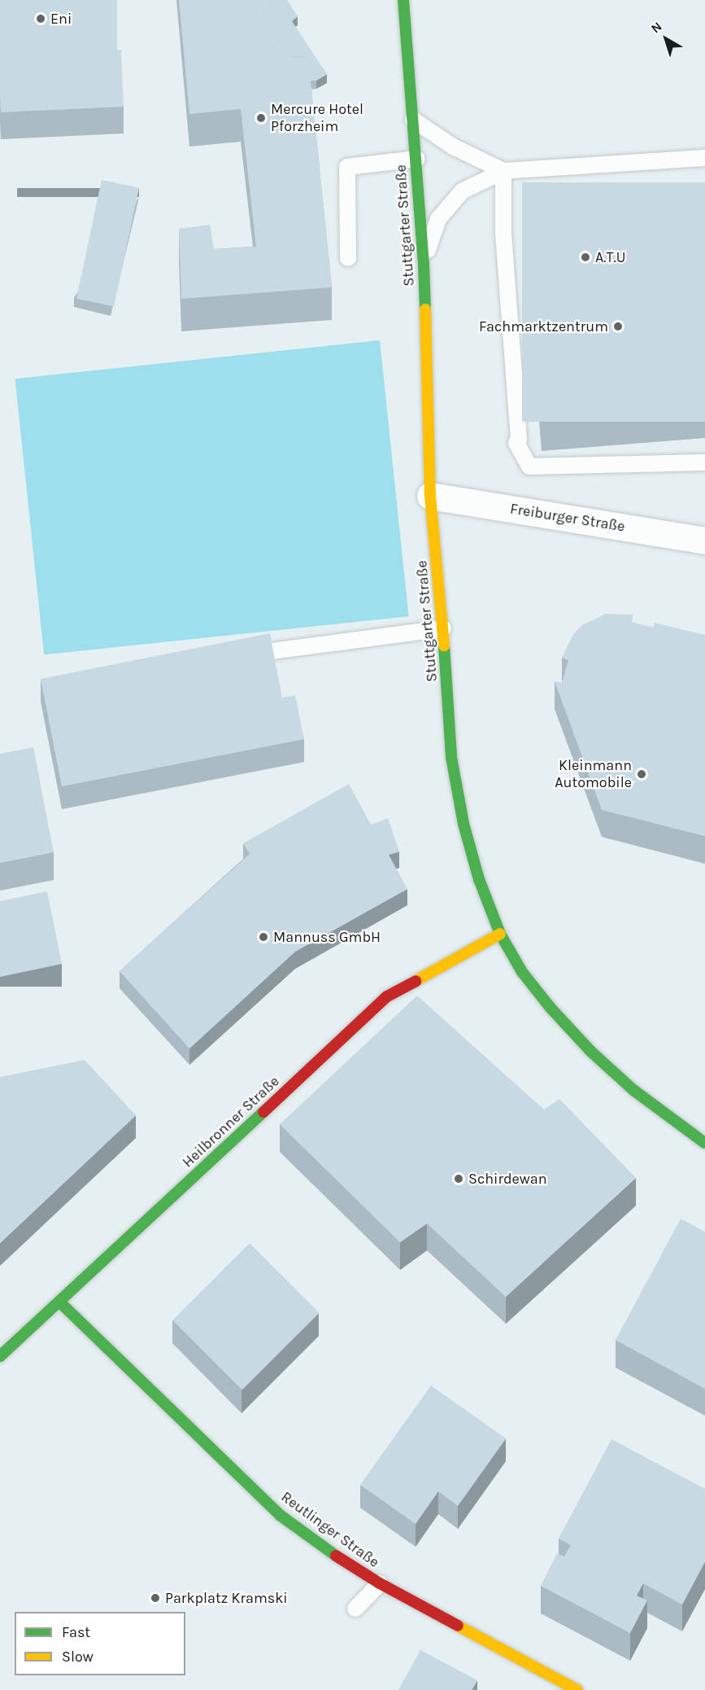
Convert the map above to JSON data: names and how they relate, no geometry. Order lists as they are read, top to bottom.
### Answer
{
  "streets": {
    "street": [
      "Stuttgarter Straße",
      "Freiburger Straße",
      "Heilbronner Straße",
      "Reutlinger Straße"
    ]
  },
  "crossings": [
    ["Stuttgarter Straße", "Freiburger Straße"],
    ["Stuttgarter Straße", "Heilbronner Straße"],
    ["Heilbronner Straße", "Reutlinger Straße"]
  ],
  "places": [
    "Eni",
    "Mercure Hotel Pforzheim",
    "A.T.U",
    "Fachmarktzentrum",
    "Kleinmann Automobile",
    "Mannuss GmbH",
    "Schirdewan",
    "Parkplatz Kramski"
  ],
  "legend": ["Fast", "Slow"],
  "north": "top left"
}
